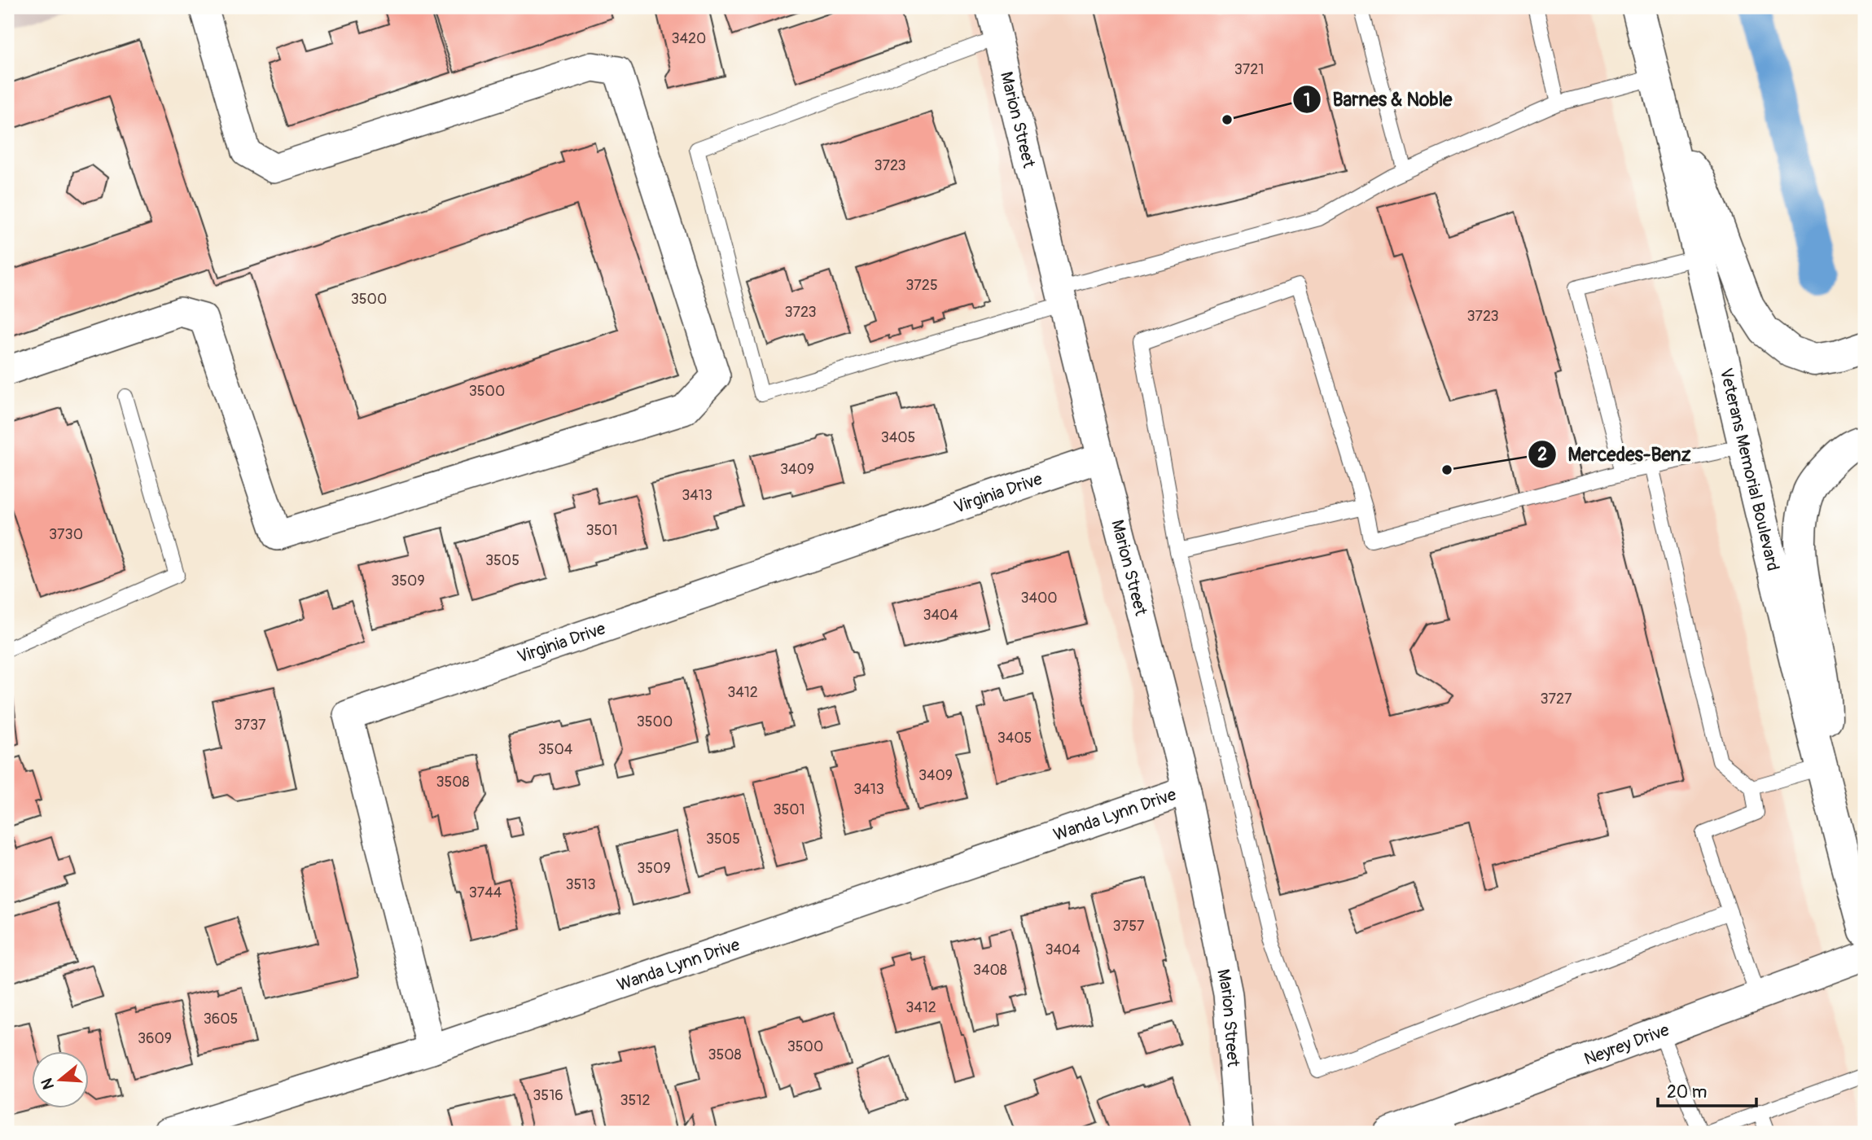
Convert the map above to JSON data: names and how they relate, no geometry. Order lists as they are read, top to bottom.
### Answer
{
  "streets": {
    "main road": ["Veterans Memorial Boulevard"],
    "street": [
      "Marion Street",
      "Virginia Drive",
      "Wanda Lynn Drive",
      "Neyrey Drive"
    ]
  },
  "crossings": [
    ["Marion Street", "Virginia Drive"],
    ["Marion Street", "Wanda Lynn Drive"],
    ["Virginia Drive", "Wanda Lynn Drive"]
  ],
  "places": ["Barnes & Noble", "Mercedes-Benz"],
  "house_numbers": [
    "3420",
    "3721",
    "3723",
    "3725",
    "3500",
    "3723",
    "3723",
    "3500",
    "3405",
    "3409",
    "3413",
    "3501",
    "3730",
    "3505",
    "3509",
    "3400",
    "3404",
    "3412",
    "3727",
    "3500",
    "3737",
    "3405",
    "3504",
    "3409",
    "3508",
    "3413",
    "3501",
    "3505",
    "3509",
    "3513",
    "3744",
    "3757",
    "3404",
    "3408",
    "3412",
    "3605",
    "3609",
    "3500",
    "3508",
    "3516",
    "3512"
  ],
  "scale_bar": "20 m",
  "north": "left"
}
